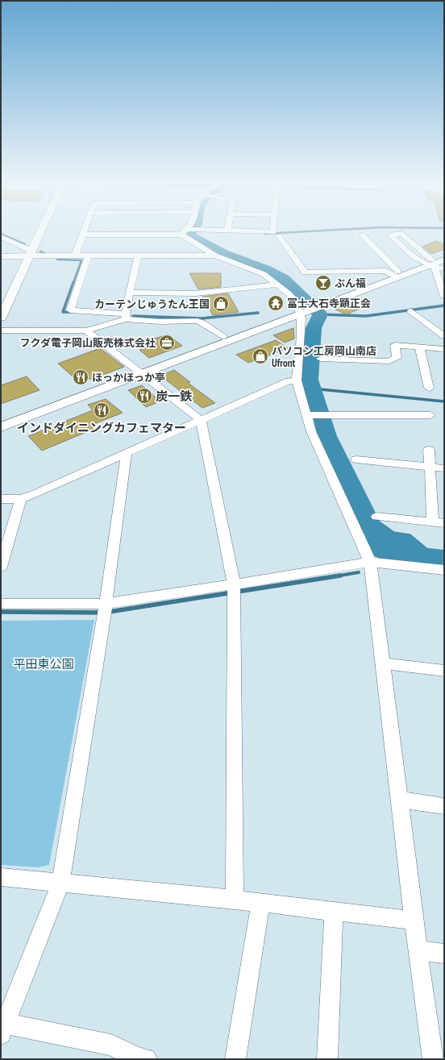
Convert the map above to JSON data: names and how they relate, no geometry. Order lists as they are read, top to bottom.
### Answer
{
  "parks": ["平田東公園"],
  "places": {
    "bar": ["ぶん福"],
    "temple": ["冨士大石寺顕正会"],
    "shop": ["カーテンじゅうたん王国", "パソコン工房岡山南店 Ufront"],
    "office": ["フクダ電子岡山販売株式会社"],
    "restaurant": ["ほっかほっか亭", "炭一鉄", "インドダイニングカフェマター"]
  }
}
